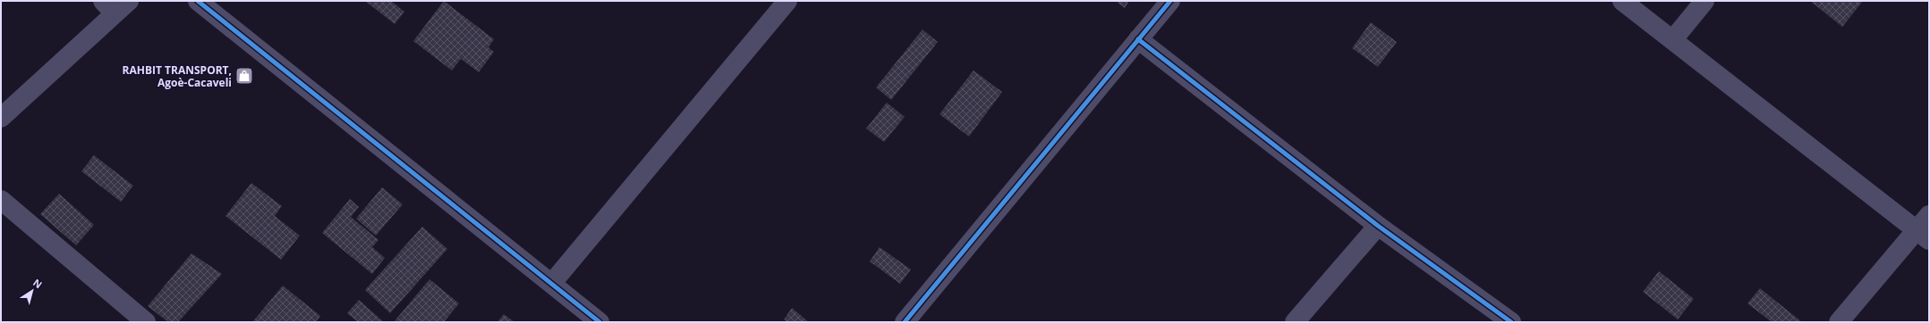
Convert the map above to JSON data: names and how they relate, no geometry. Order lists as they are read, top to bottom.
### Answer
{
  "places": {
    "shop": ["RAHBIT TRANSPORT, Agoè-Cacaveli"]
  },
  "north": "top right"
}
